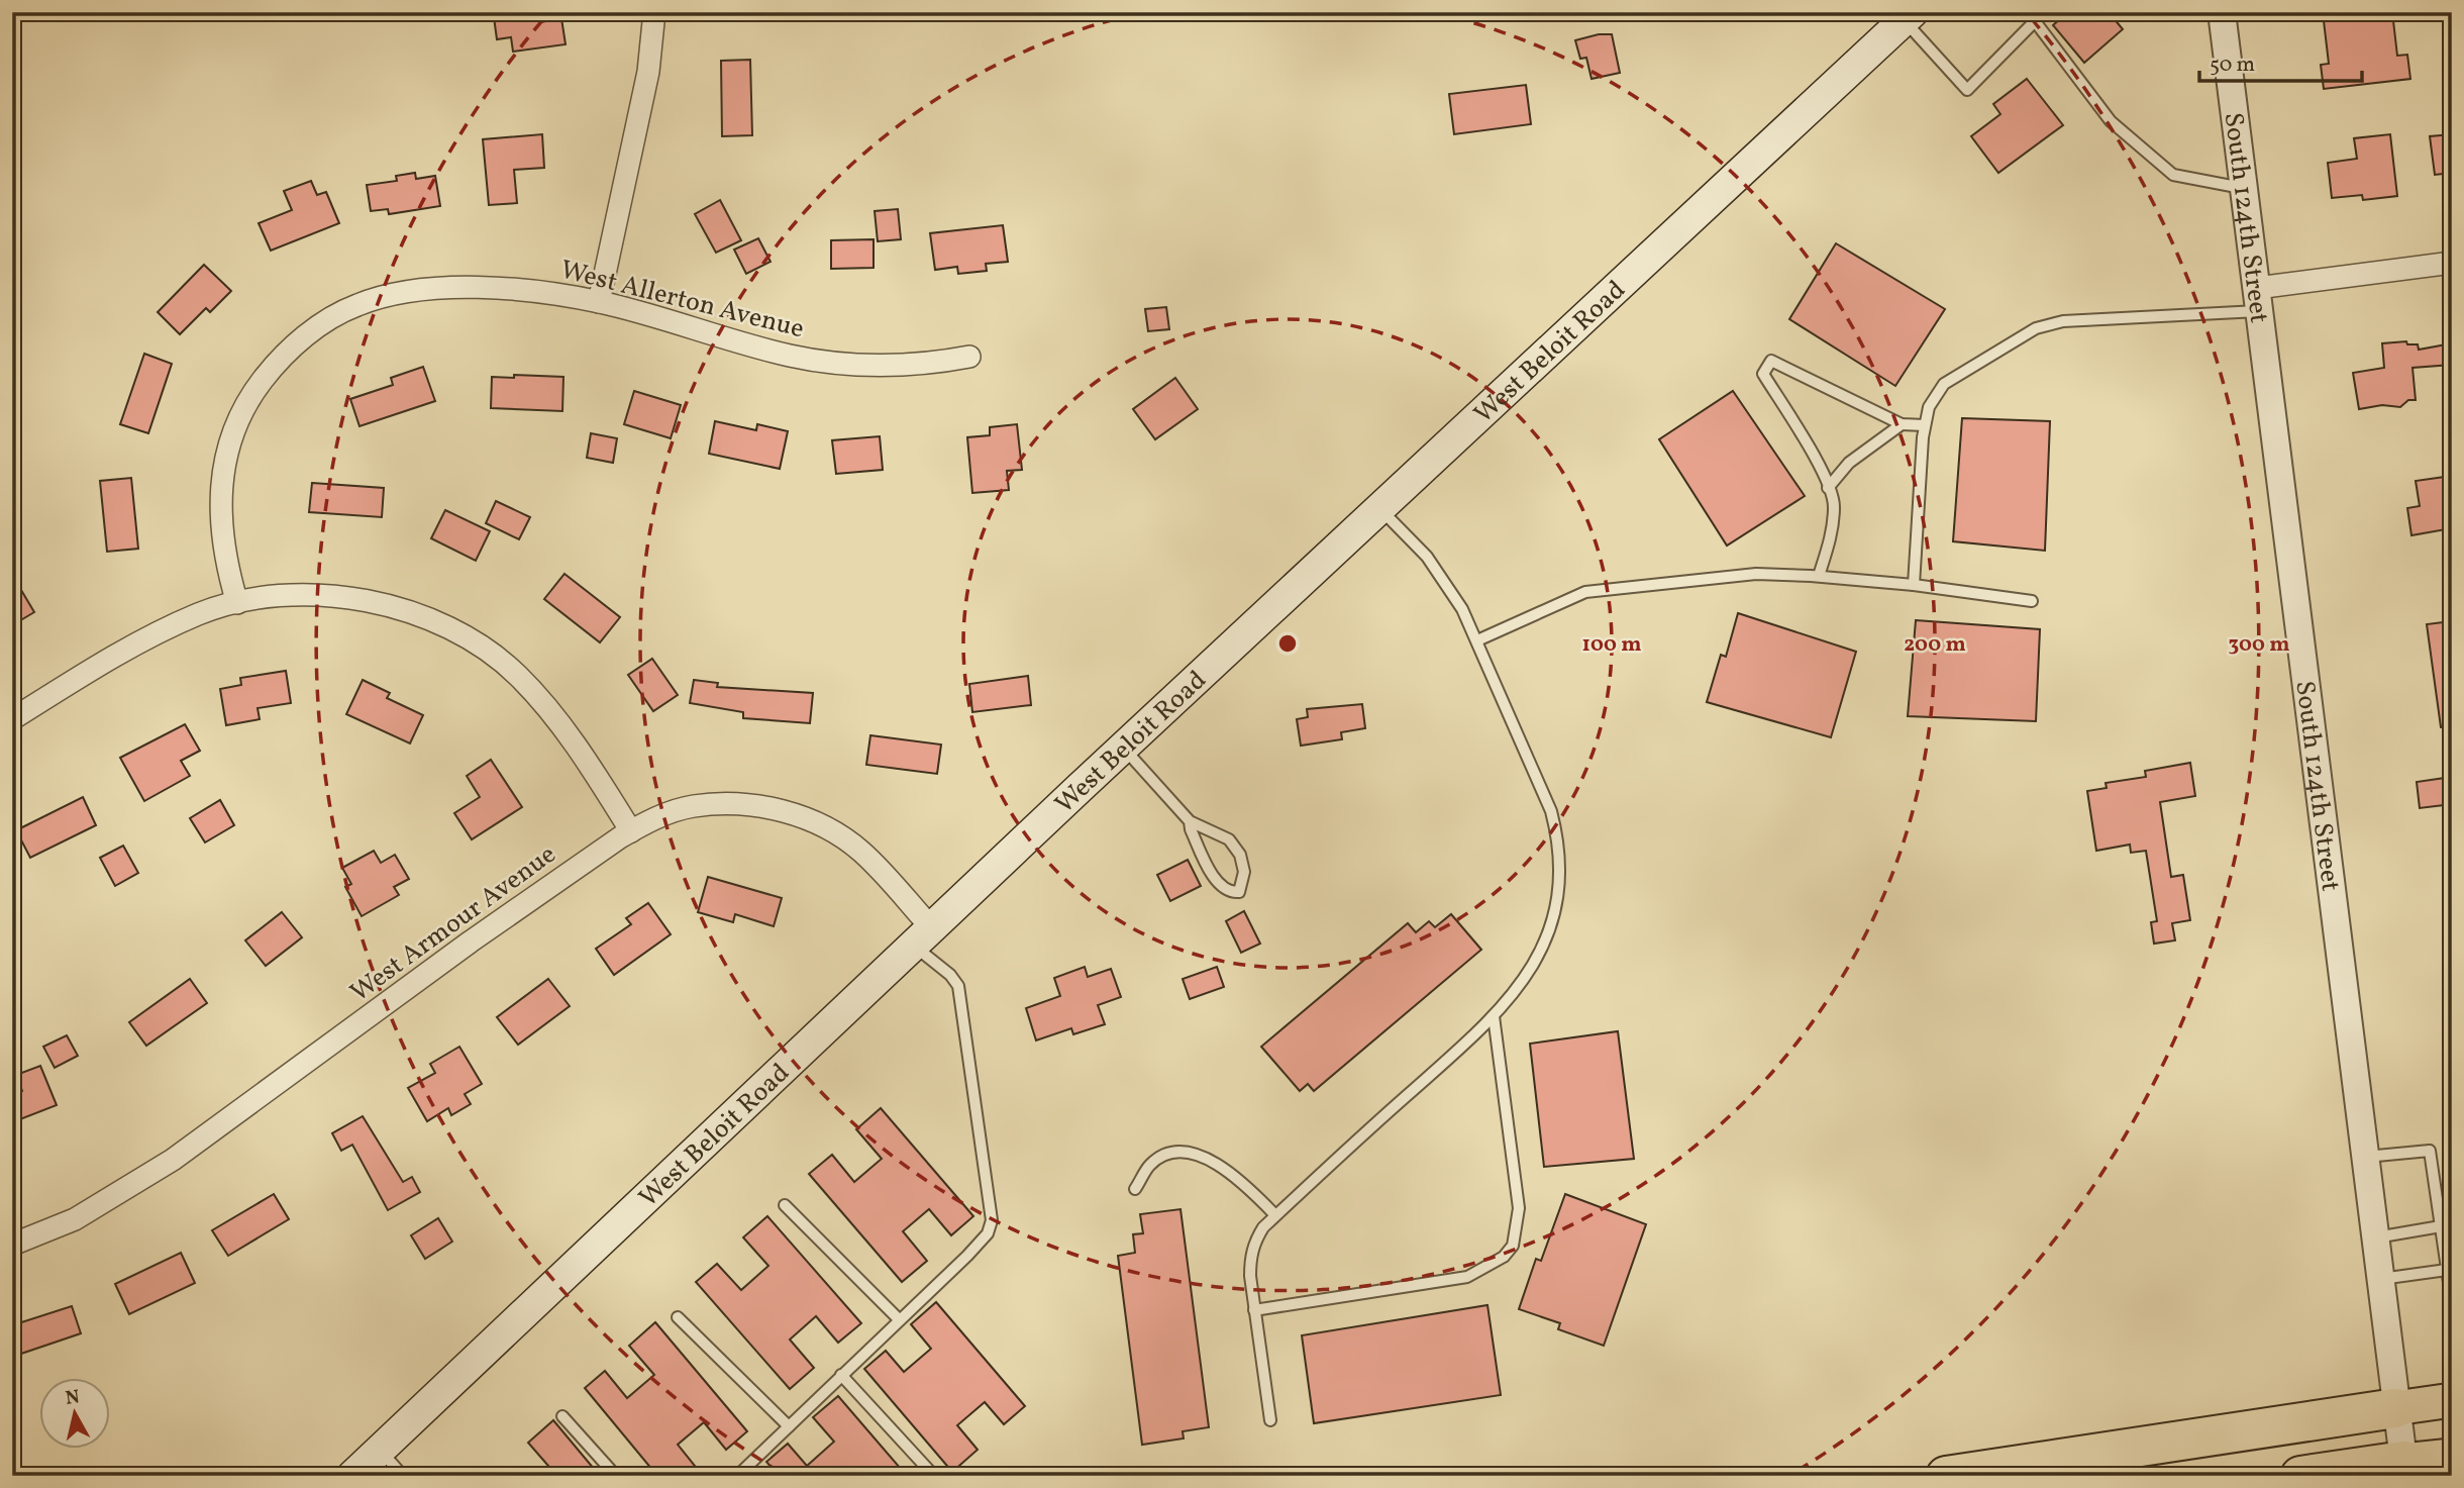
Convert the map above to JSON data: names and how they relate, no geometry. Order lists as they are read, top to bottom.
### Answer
{
  "streets": {
    "main road": ["West Beloit Road"],
    "street": ["South 124th Street", "West Allerton Avenue", "West Armour Avenue"]
  },
  "crossings": [
    ["West Beloit Road", "West Armour Avenue"]
  ],
  "scale_bar": "50 m",
  "north": "top",
  "rings": ["100 m", "200 m", "300 m"]
}
